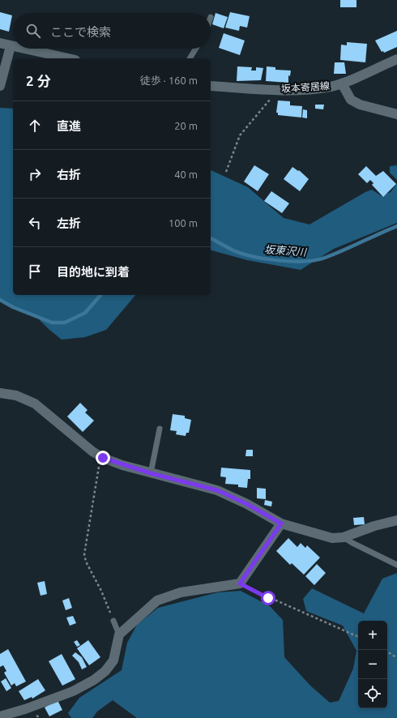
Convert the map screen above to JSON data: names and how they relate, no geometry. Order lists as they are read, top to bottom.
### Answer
{
  "streets": {
    "street": ["坂本寄居線"]
  },
  "water": ["坂東沢川"],
  "page": {
    "search": "ここで検索",
    "heading": ["2 分", "徒歩 · 160 m"],
    "list": [
      ["直進", "20 m"],
      ["右折", "40 m"],
      ["左折", "100 m"],
      "目的地に到着"
    ],
    "map_buttons": ["+", "−"]
  }
}
